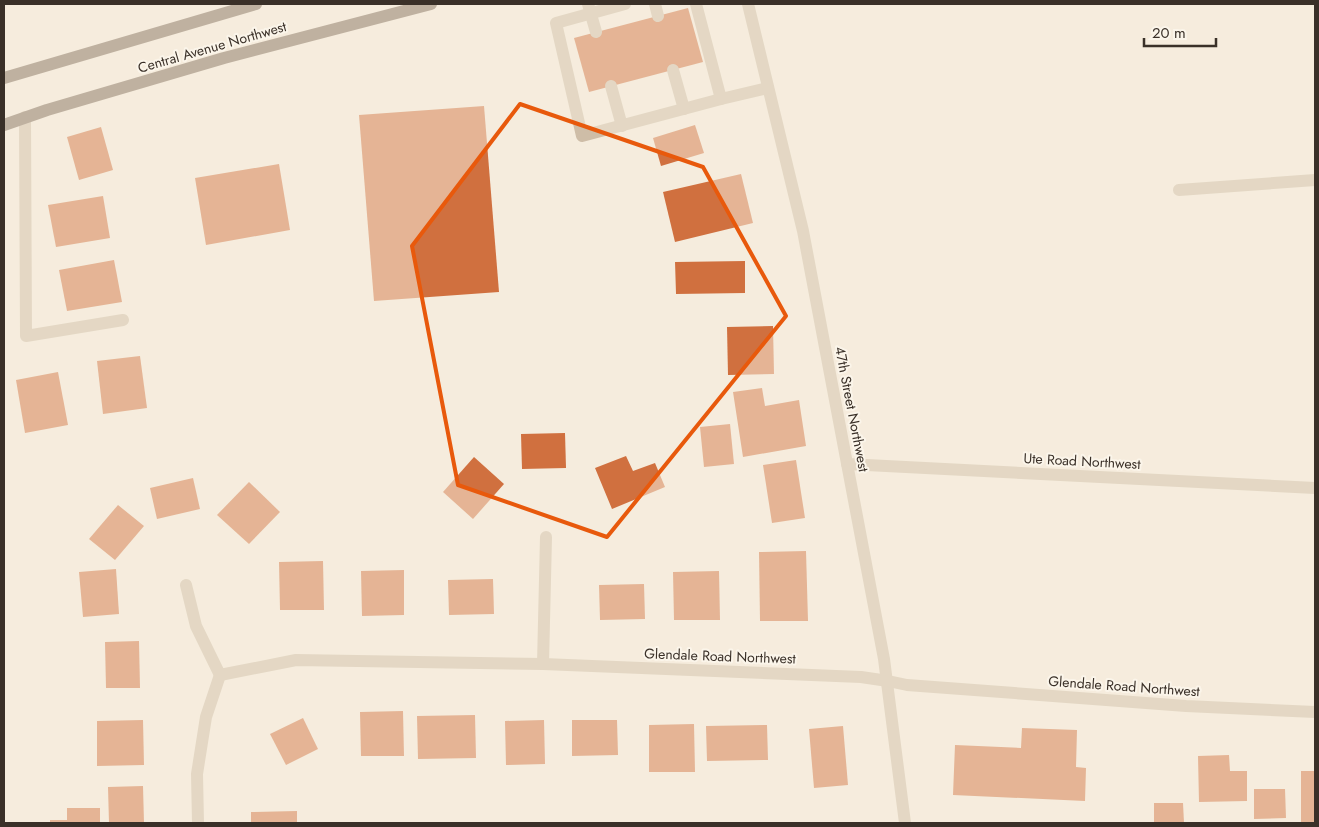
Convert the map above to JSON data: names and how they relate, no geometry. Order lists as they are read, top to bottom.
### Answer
{
  "streets": {
    "main road": ["Central Avenue Northwest"],
    "street": ["47th Street Northwest", "Ute Road Northwest", "Glendale Road Northwest"]
  },
  "crossings": [
    ["47th Street Northwest", "Ute Road Northwest"],
    ["47th Street Northwest", "Glendale Road Northwest"]
  ],
  "scale_bar": "20 m"
}
